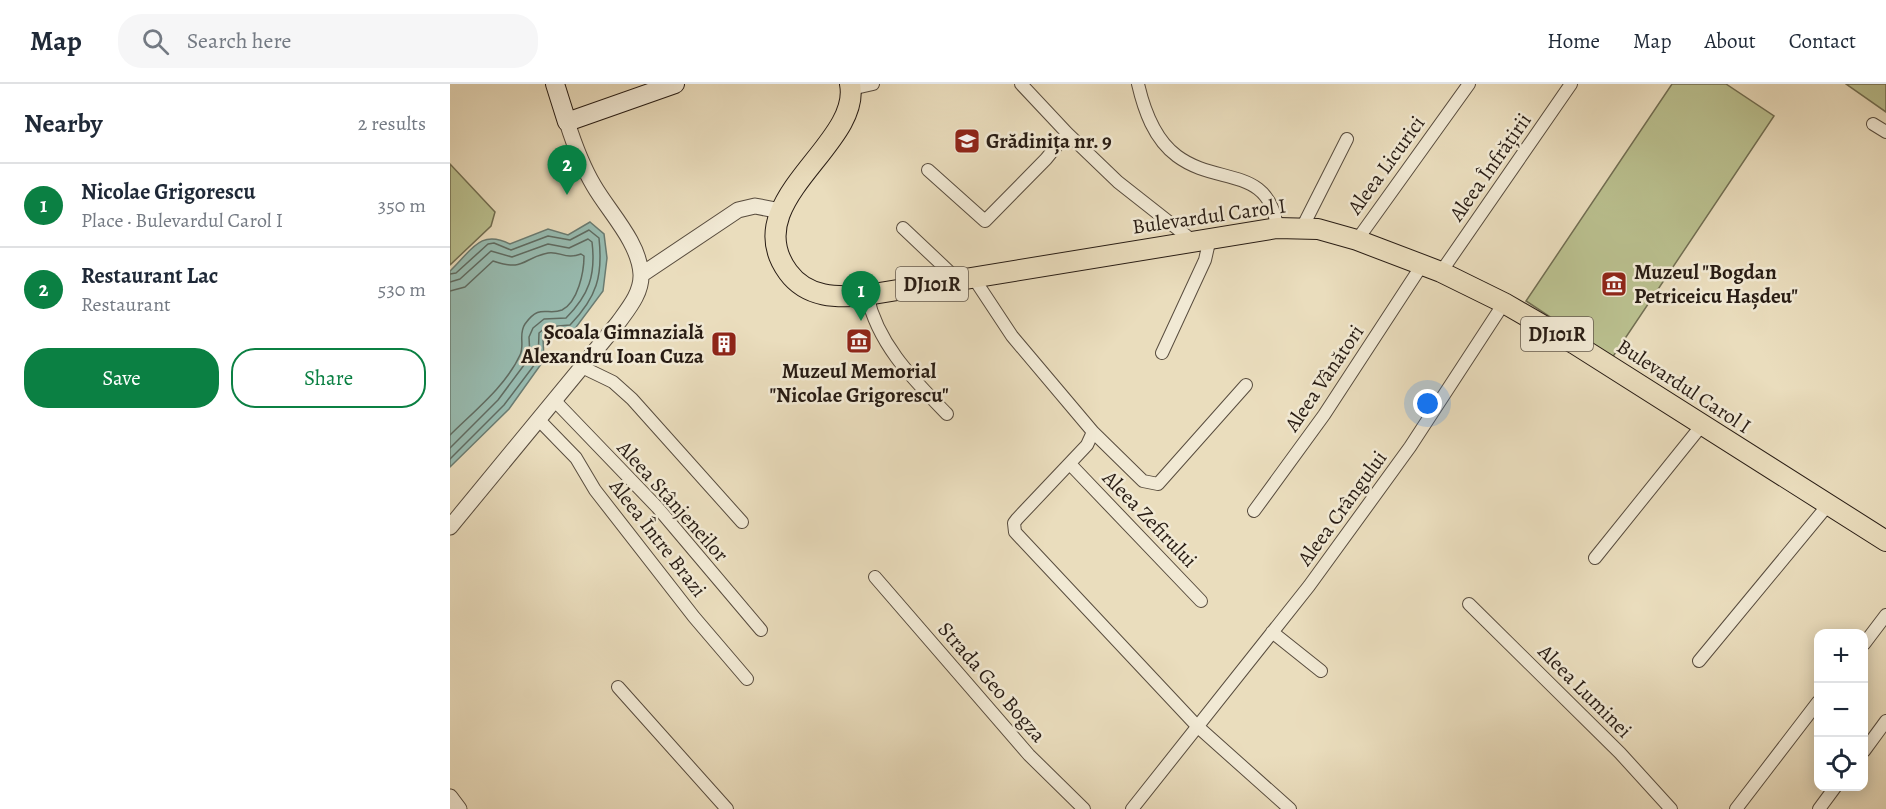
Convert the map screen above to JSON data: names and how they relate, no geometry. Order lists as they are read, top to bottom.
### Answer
{
  "streets": {
    "main road": ["Bulevardul Carol I", "DJ101R"],
    "street": [
      "Aleea Licurici",
      "Aleea Înfrățirii",
      "Aleea Vânători",
      "Aleea Stânjeneilor",
      "Aleea Crângului",
      "Aleea Zefirului",
      "Aleea Între Brazi",
      "Strada Geo Bogza",
      "Aleea Luminei"
    ]
  },
  "crossings": [
    ["Aleea Licurici", "Bulevardul Carol I"],
    ["Aleea Înfrățirii", "Bulevardul Carol I"],
    ["Bulevardul Carol I", "Aleea Vânători"],
    ["Bulevardul Carol I", "Aleea Crângului"]
  ],
  "places": {
    "school or university": ["Grădinița nr. 9"],
    "museum": ["Muzeul \"Bogdan Petriceicu Hașdeu\"", "Muzeul Memorial \"Nicolae Grigorescu\""],
    "building": ["Școala Gimnazială Alexandru Ioan Cuza"]
  },
  "page": {
    "header": "Map",
    "search": "Search here",
    "nav": [
      "Home",
      "Map",
      "About",
      "Contact"
    ],
    "heading": ["Nearby", "2 results"],
    "pins": ["2", "1"],
    "list": [
      {
        "mark": "1",
        "name": "Nicolae Grigorescu",
        "note": "Place · Bulevardul Carol I",
        "value": "350 m"
      },
      {
        "mark": "2",
        "name": "Restaurant Lac",
        "note": "Restaurant",
        "value": "530 m"
      }
    ],
    "buttons": ["Save", "Share"],
    "map_buttons": ["+", "−"]
  }
}
